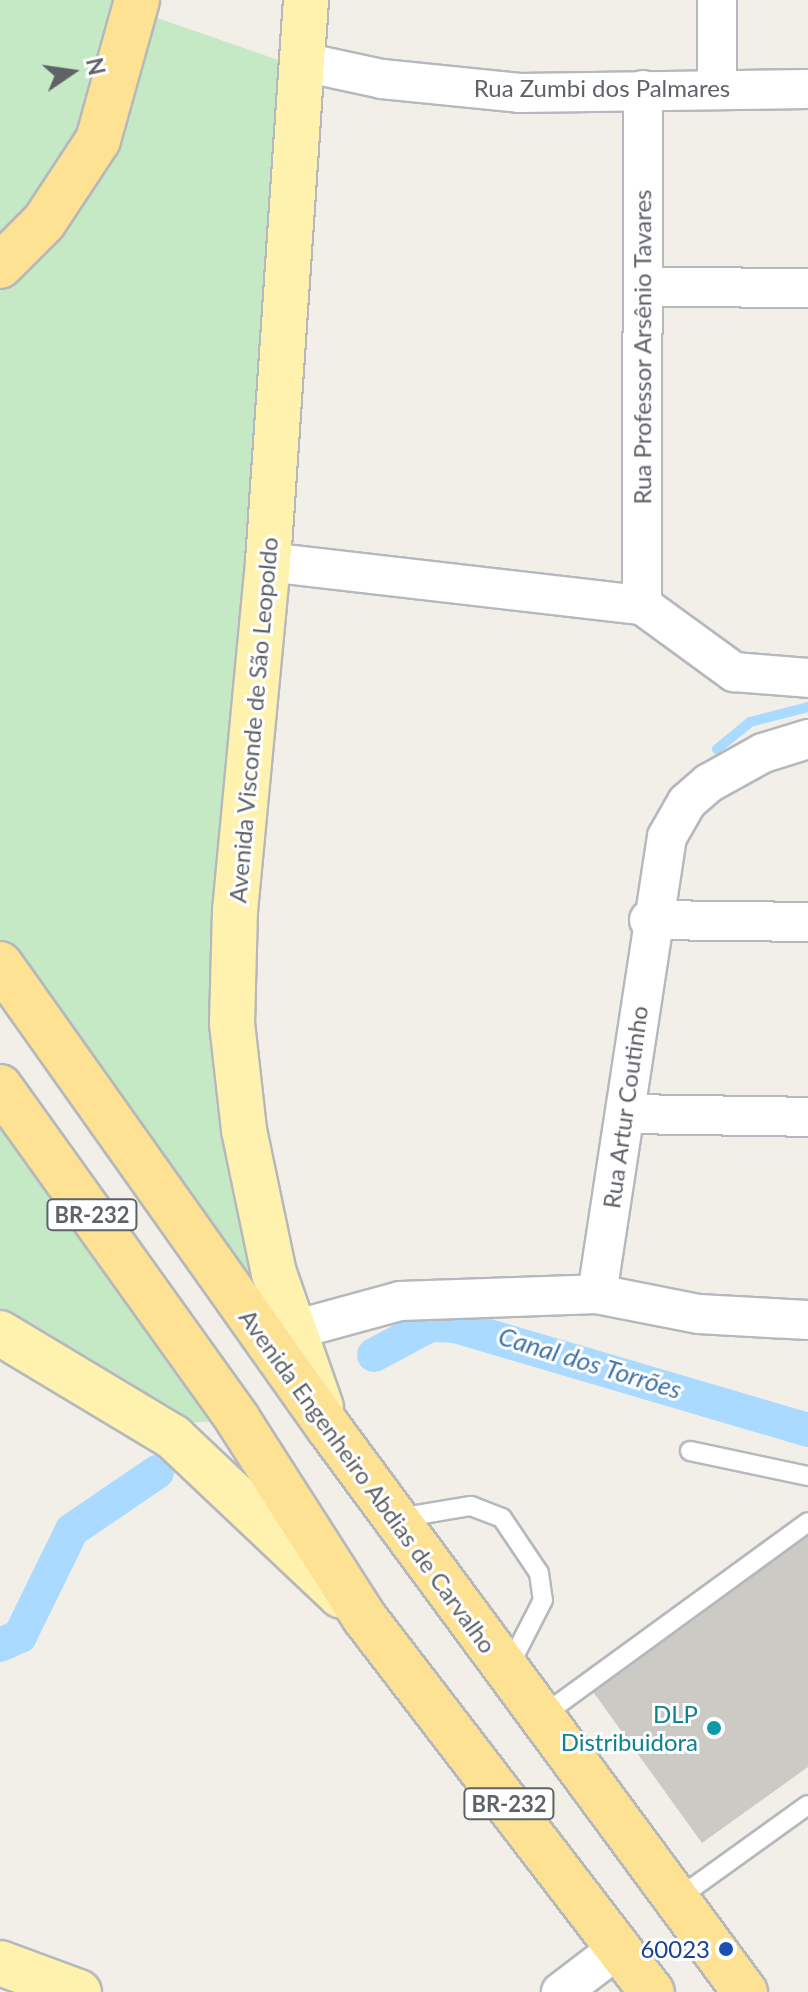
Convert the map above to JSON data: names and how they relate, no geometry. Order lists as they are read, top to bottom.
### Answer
{
  "streets": {
    "highway": ["BR-232", "Avenida Engenheiro Abdias de Carvalho"],
    "main road": ["Avenida Visconde de São Leopoldo"],
    "street": ["Rua Zumbi dos Palmares", "Rua Professor Arsênio Tavares", "Rua Artur Coutinho"]
  },
  "crossings": [
    ["Rua Zumbi dos Palmares", "Rua Professor Arsênio Tavares"],
    ["Rua Zumbi dos Palmares", "Avenida Visconde de São Leopoldo"],
    ["Avenida Visconde de São Leopoldo", "Avenida Engenheiro Abdias de Carvalho"]
  ],
  "water": ["Canal dos Torrões"],
  "places": ["DLP Distribuidora", "60023"],
  "north": "right"
}
